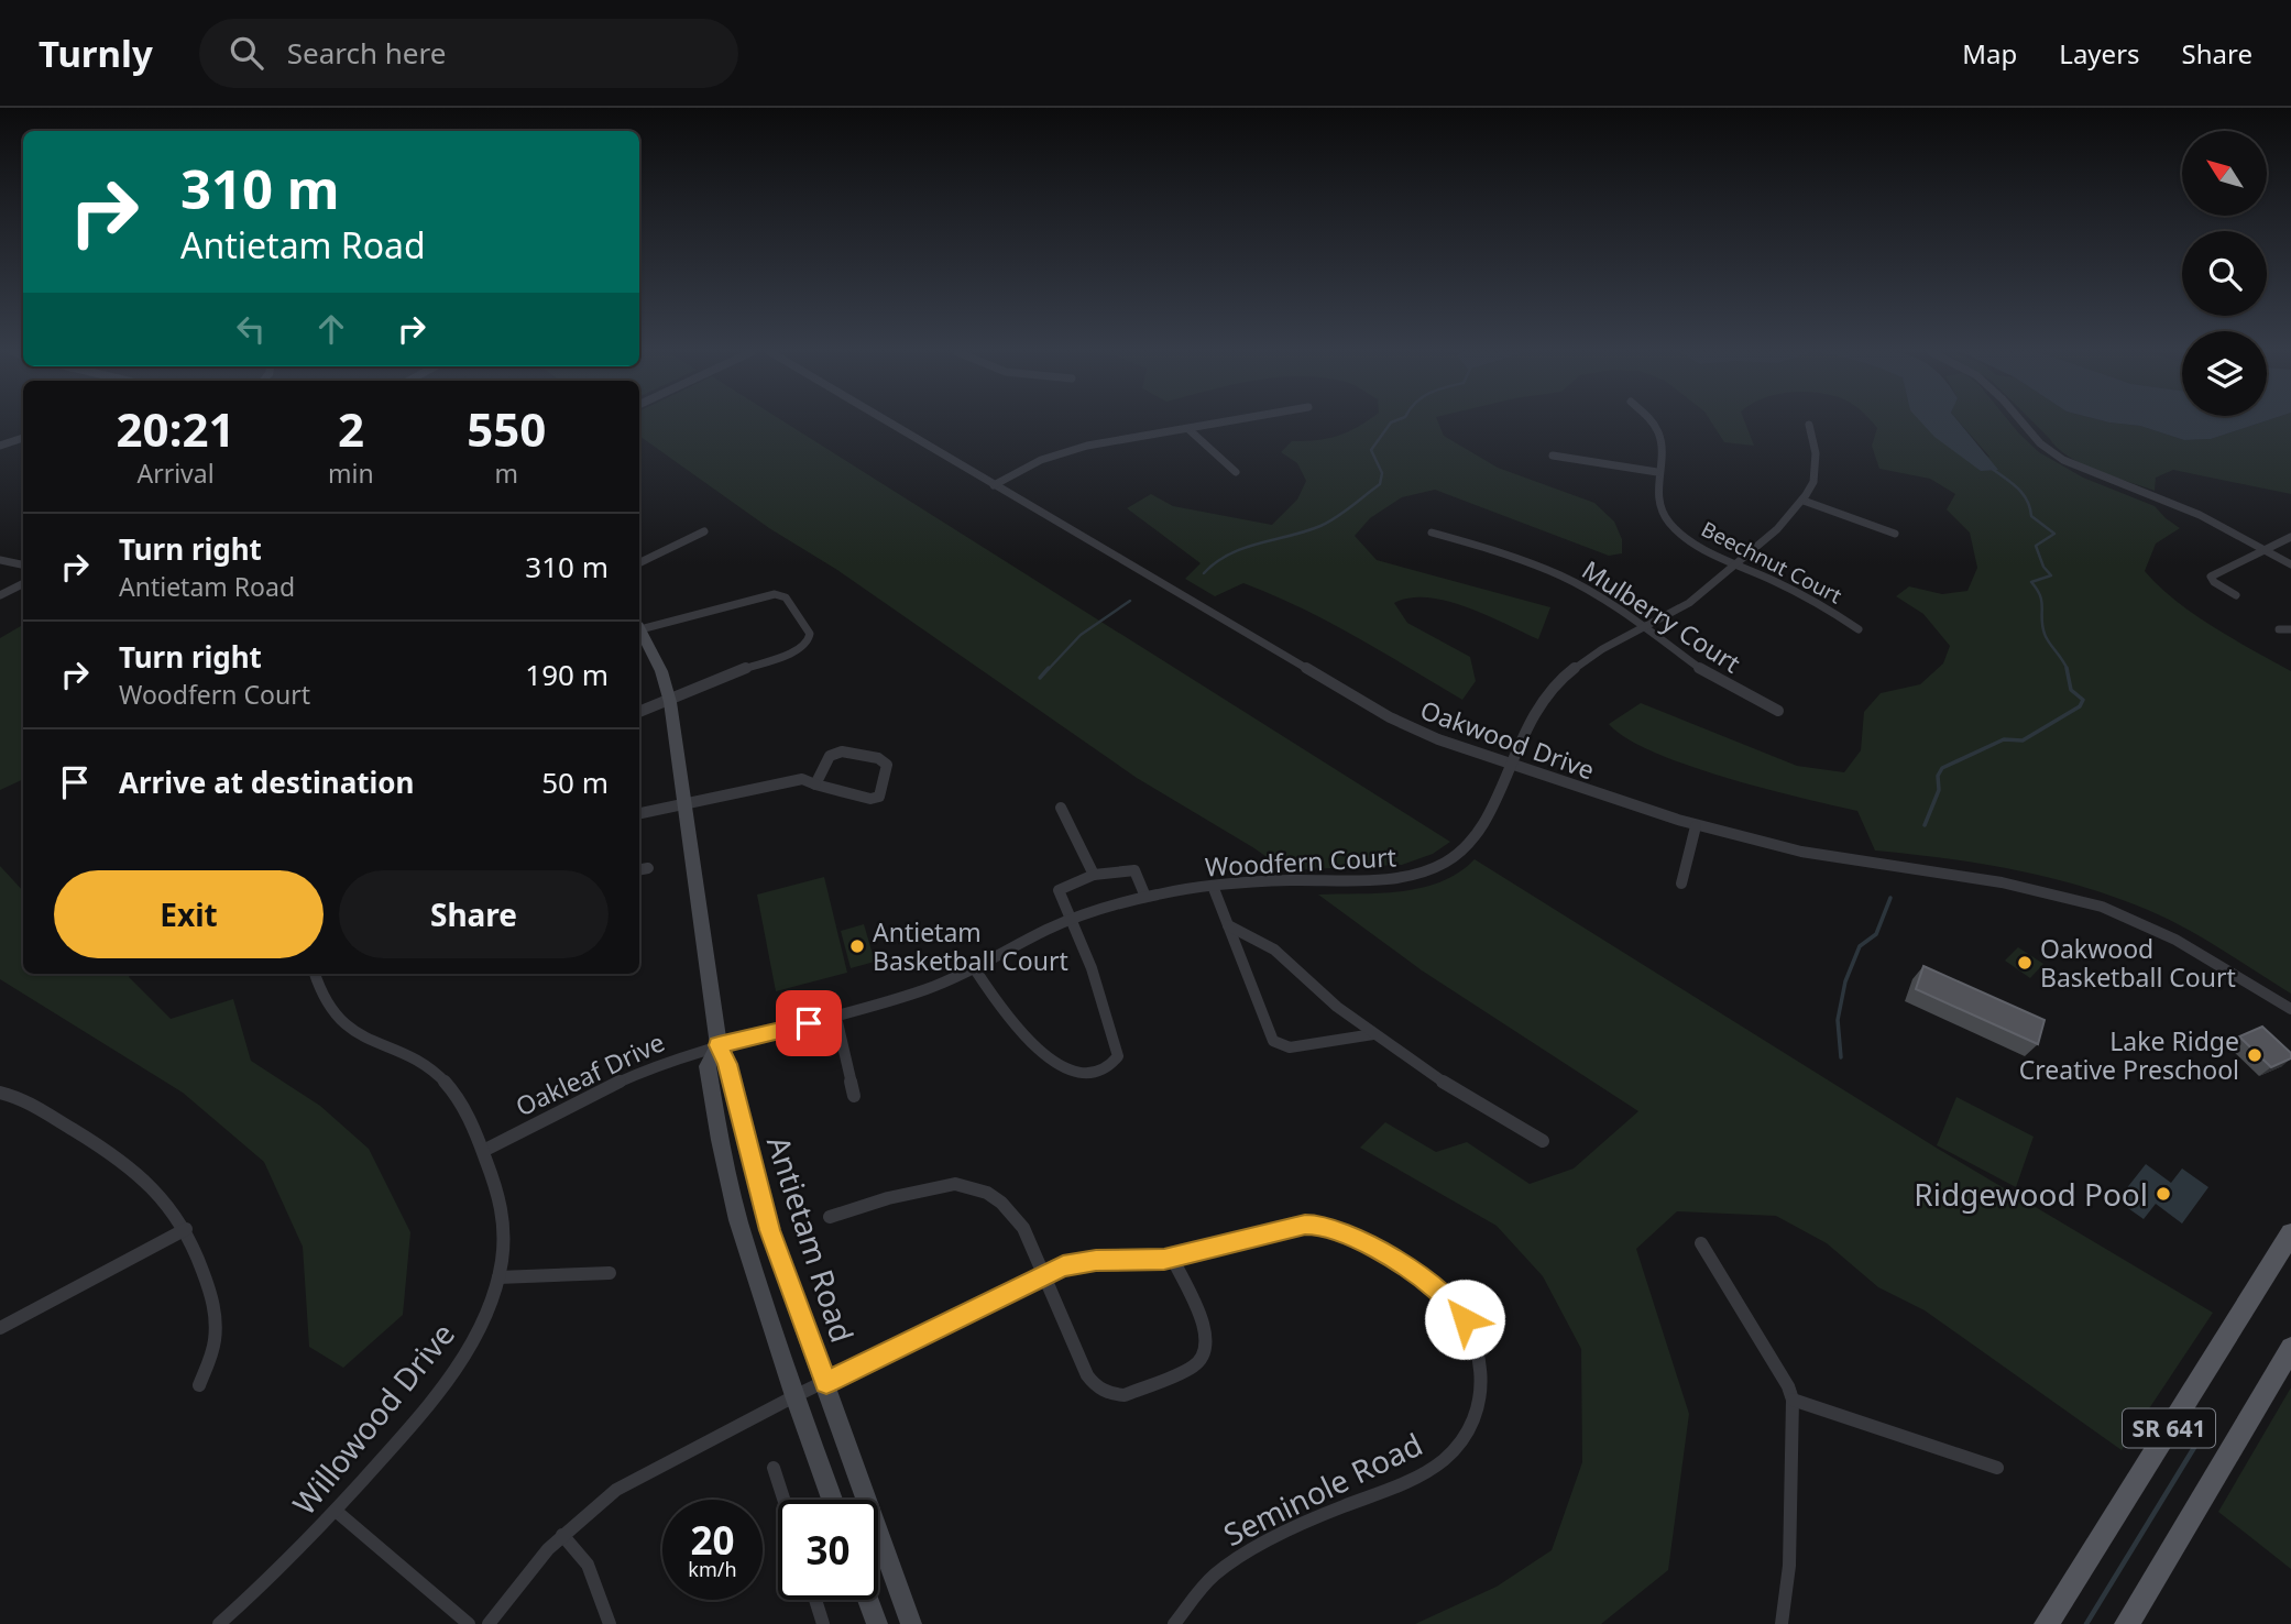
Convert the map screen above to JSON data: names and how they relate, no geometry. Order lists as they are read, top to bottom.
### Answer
{
  "streets": {
    "main road": ["SR 641"],
    "street": [
      "Beechnut Court",
      "Mulberry Court",
      "Oakwood Drive",
      "Woodfern Court",
      "Oakleaf Drive",
      "Antietam Road",
      "Willowood Drive",
      "Seminole Road"
    ]
  },
  "crossings": [
    ["Beechnut Court", "Woodfern Court"],
    ["Mulberry Court", "Woodfern Court"],
    ["Oakwood Drive", "Woodfern Court"],
    ["Woodfern Court", "Oakleaf Drive"],
    ["Woodfern Court", "Antietam Road"],
    ["Oakleaf Drive", "Antietam Road"],
    ["Oakleaf Drive", "Willowood Drive"],
    ["Antietam Road", "Seminole Road"]
  ],
  "places": [
    "Antietam Basketball Court",
    "Oakwood Basketball Court",
    "Lake Ridge Creative Preschool",
    "Ridgewood Pool"
  ],
  "north": "top left",
  "page": {
    "header": "Turnly",
    "search": "Search here",
    "nav": ["Map", "Layers", "Share"],
    "turn": ["310 m", "Antietam Road"],
    "eta": [
      "20:21",
      "Arrival",
      "2",
      "min",
      "550",
      "m"
    ],
    "list": [
      {
        "name": "Turn right",
        "note": "Antietam Road",
        "value": "310 m"
      },
      {
        "name": "Turn right",
        "note": "Woodfern Court",
        "value": "190 m"
      },
      {
        "name": "Arrive at destination",
        "value": "50 m"
      }
    ],
    "buttons": ["Exit", "Share"],
    "speed": "20 km/h",
    "limit": "30"
  }
}
